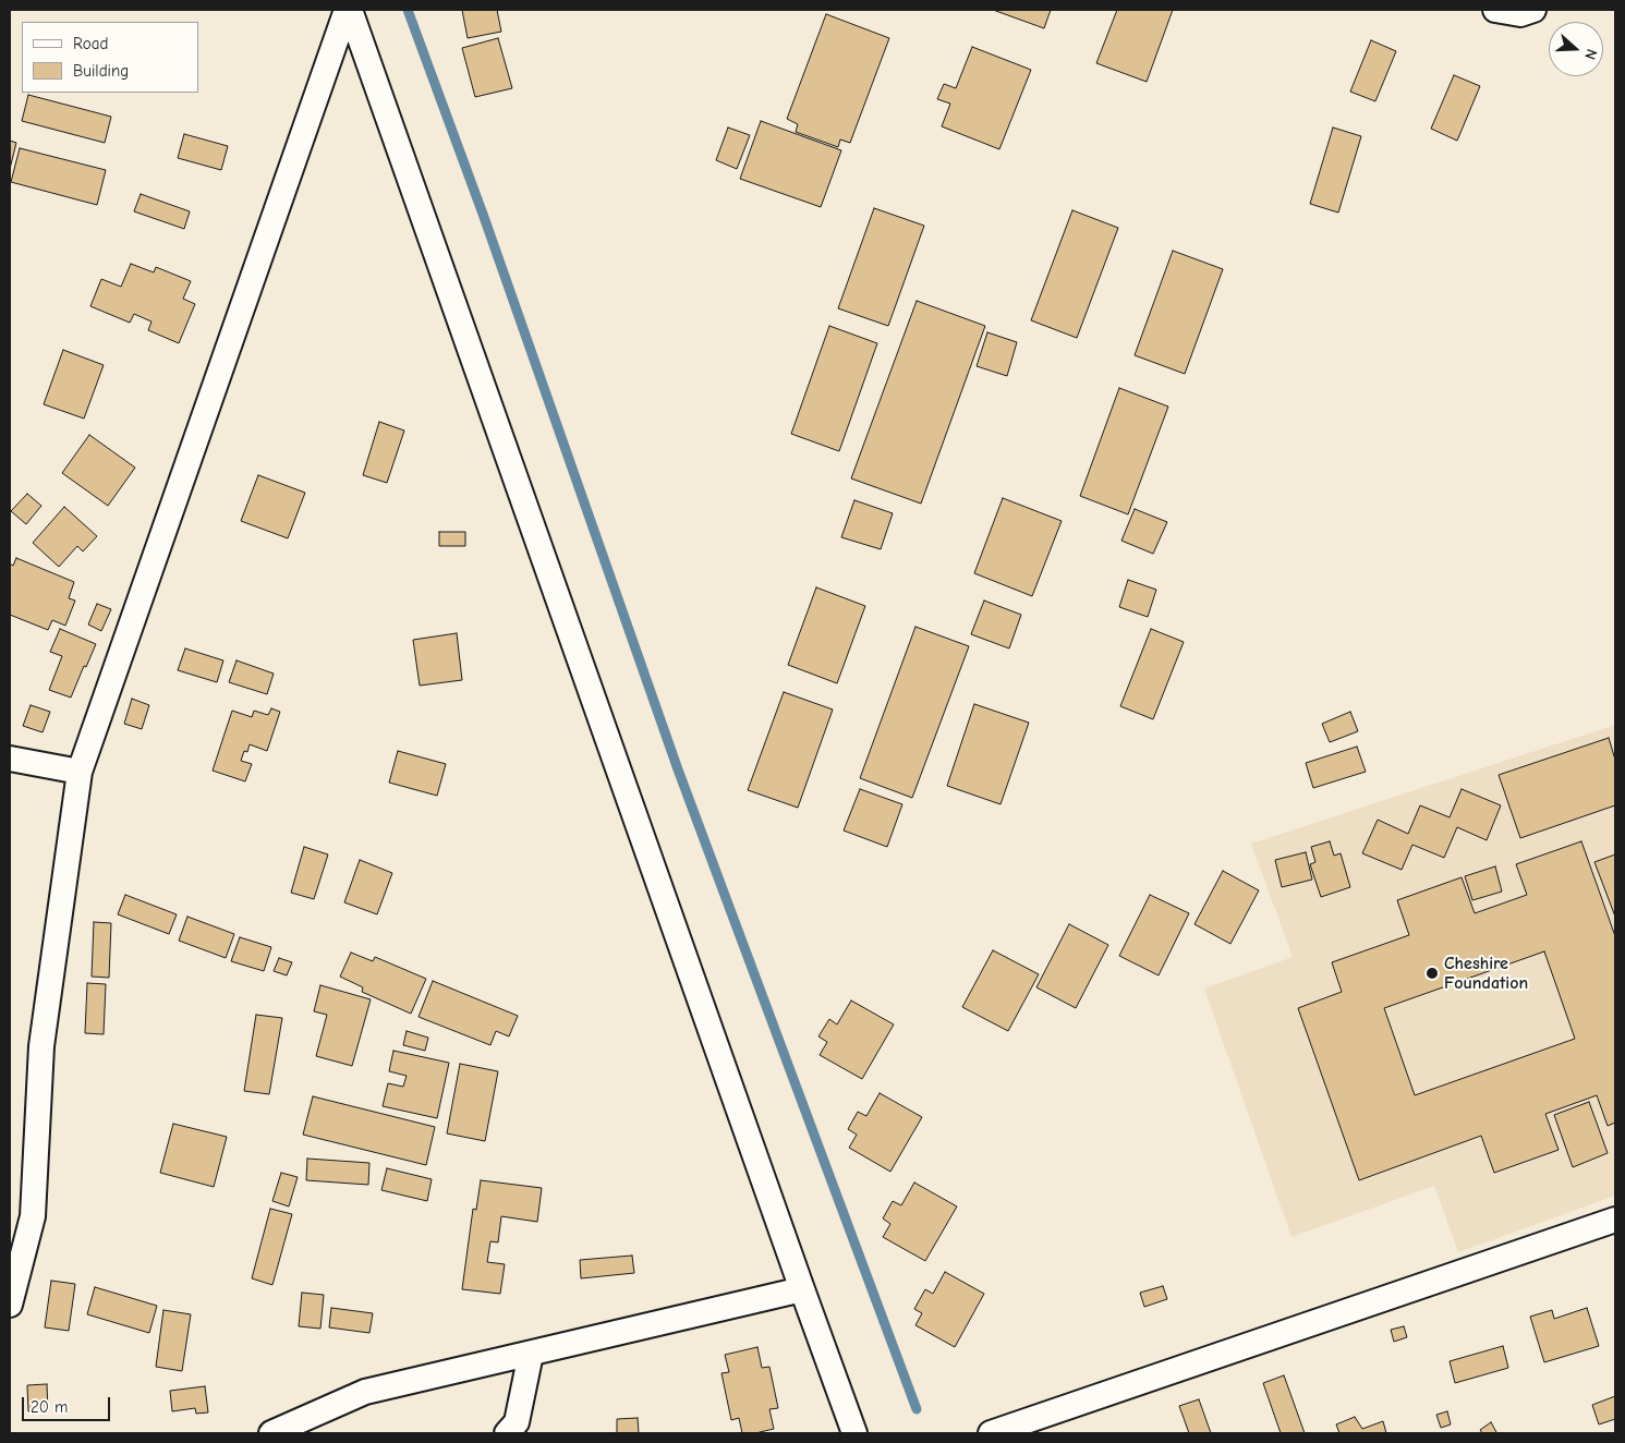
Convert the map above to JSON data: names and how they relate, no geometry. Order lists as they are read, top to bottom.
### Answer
{
  "places": ["Cheshire Foundation"],
  "legend": ["Road", "Building"],
  "scale_bar": "20 m",
  "north": "right"
}
